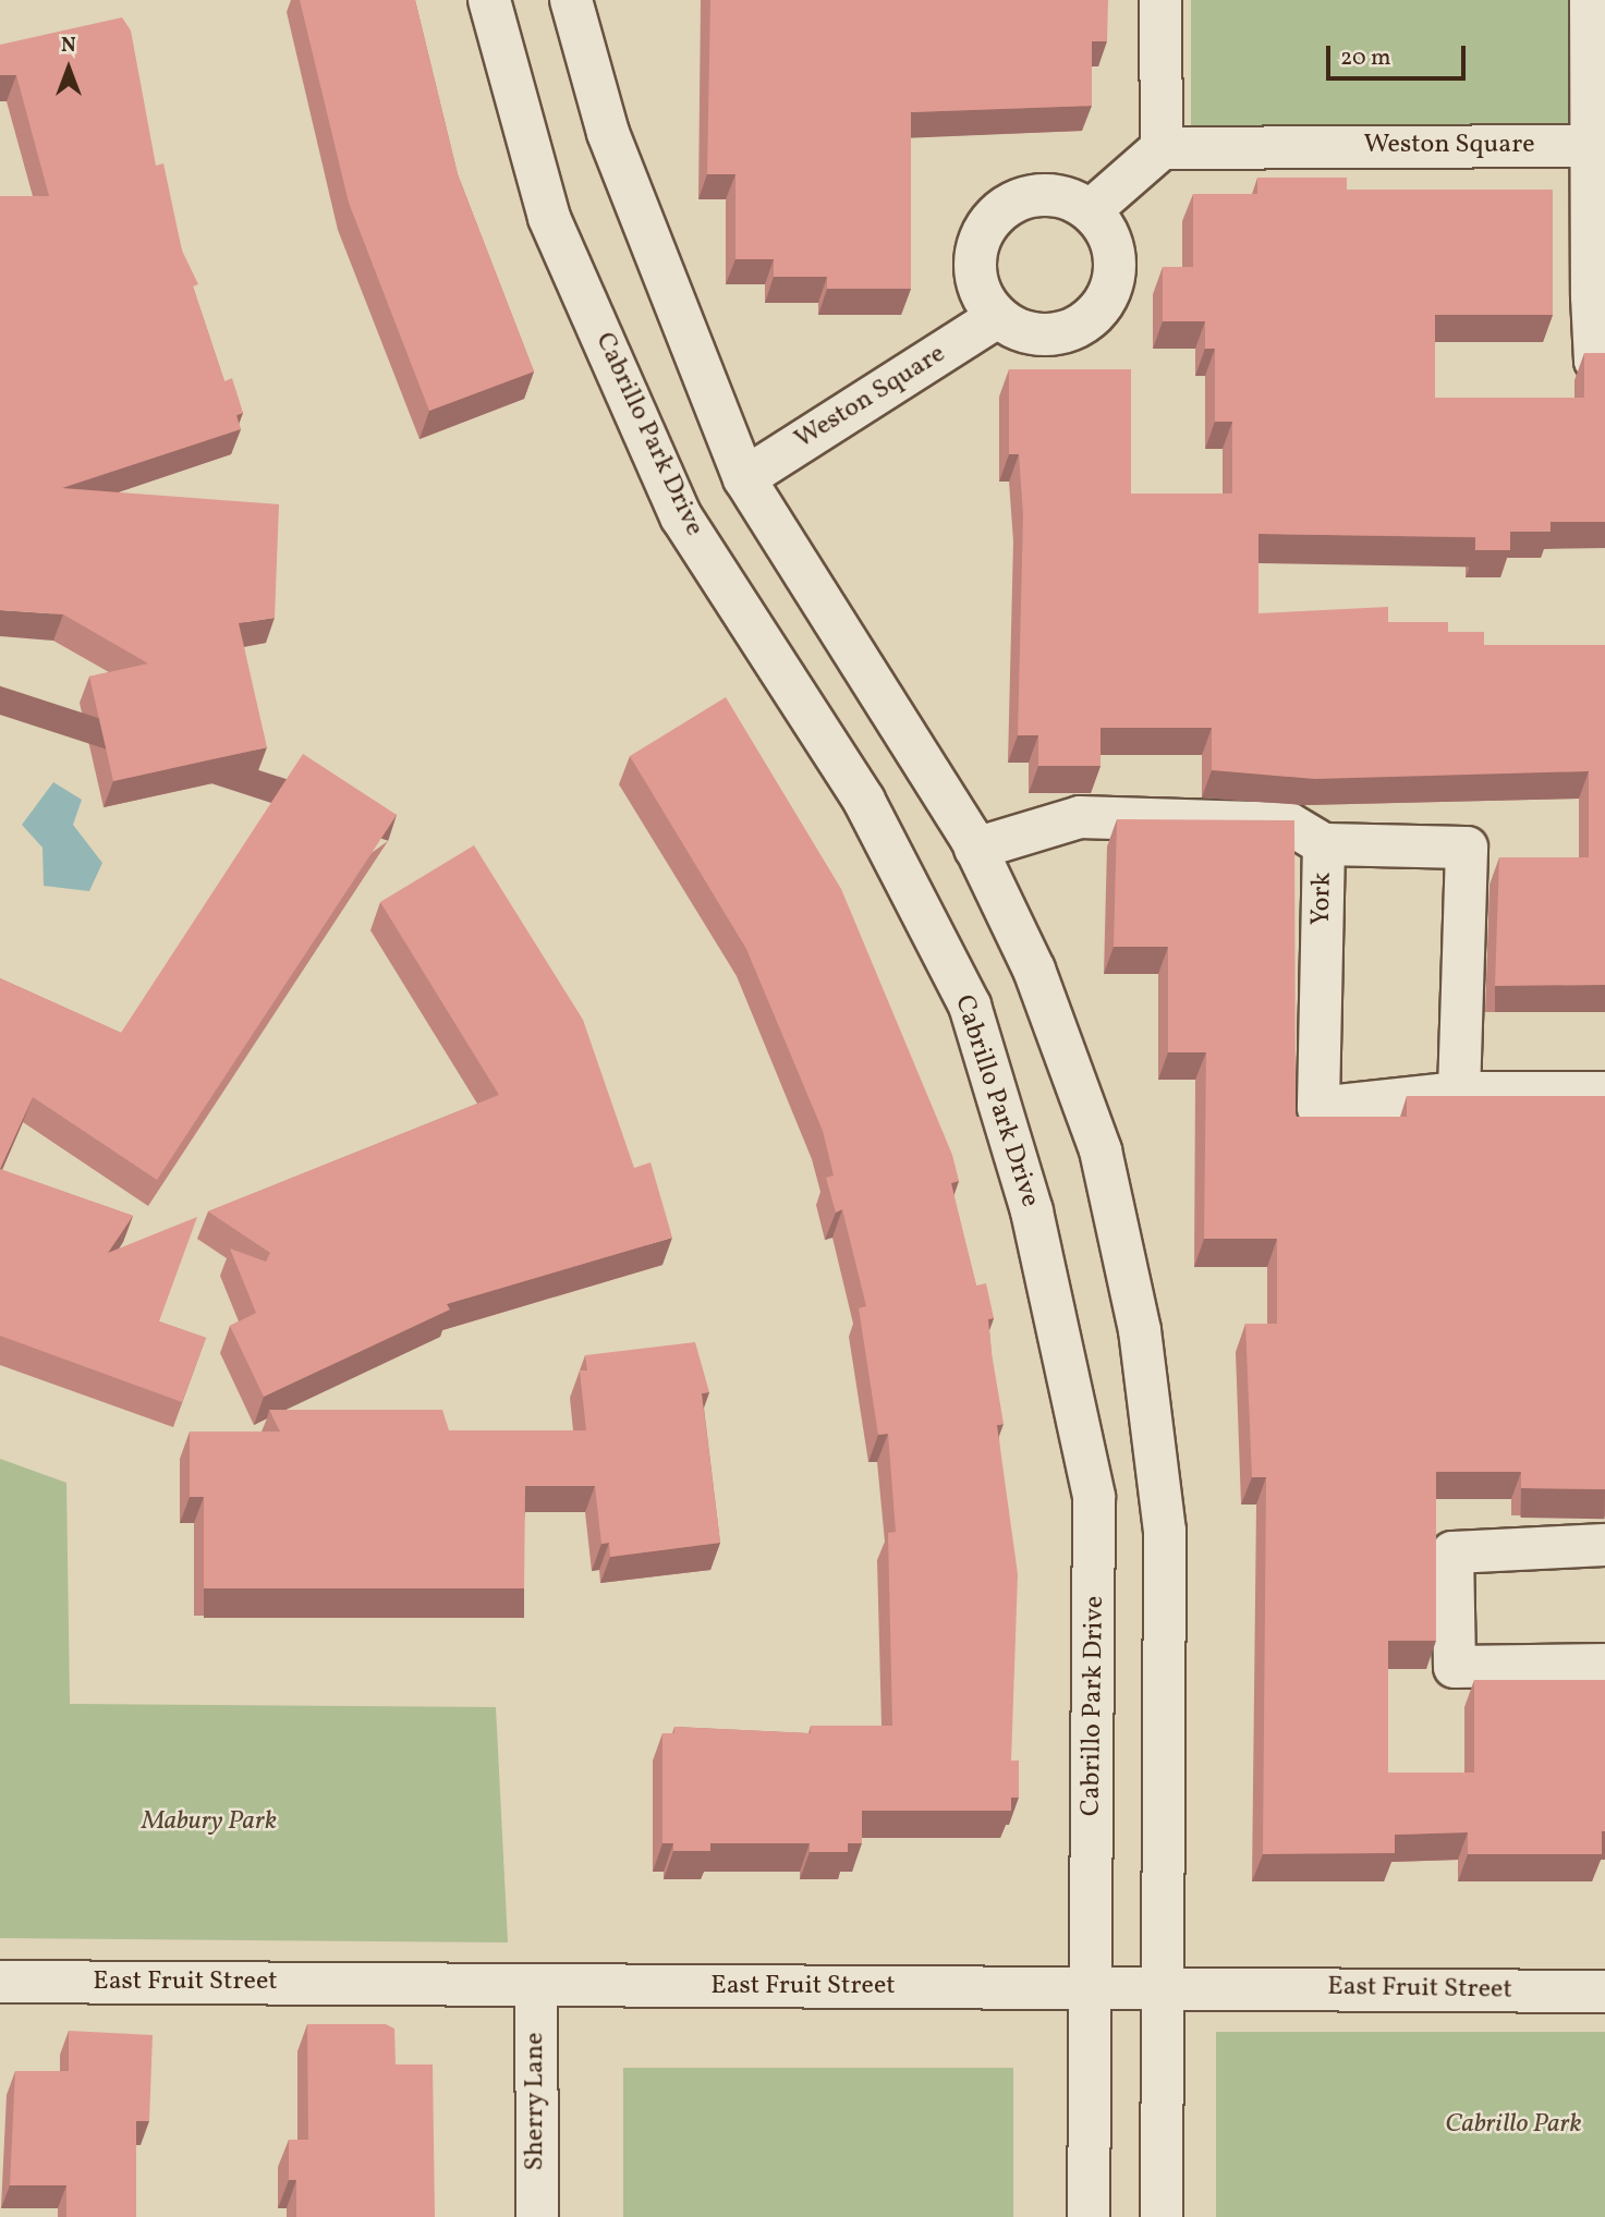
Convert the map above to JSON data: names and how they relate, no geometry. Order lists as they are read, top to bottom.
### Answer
{
  "streets": {
    "street": [
      "Weston Square",
      "Cabrillo Park Drive",
      "York",
      "East Fruit Street",
      "Sherry Lane"
    ]
  },
  "crossings": [
    ["Cabrillo Park Drive", "East Fruit Street"],
    ["East Fruit Street", "Sherry Lane"]
  ],
  "parks": ["Mabury Park", "Cabrillo Park"],
  "scale_bar": "20 m",
  "north": "top"
}
